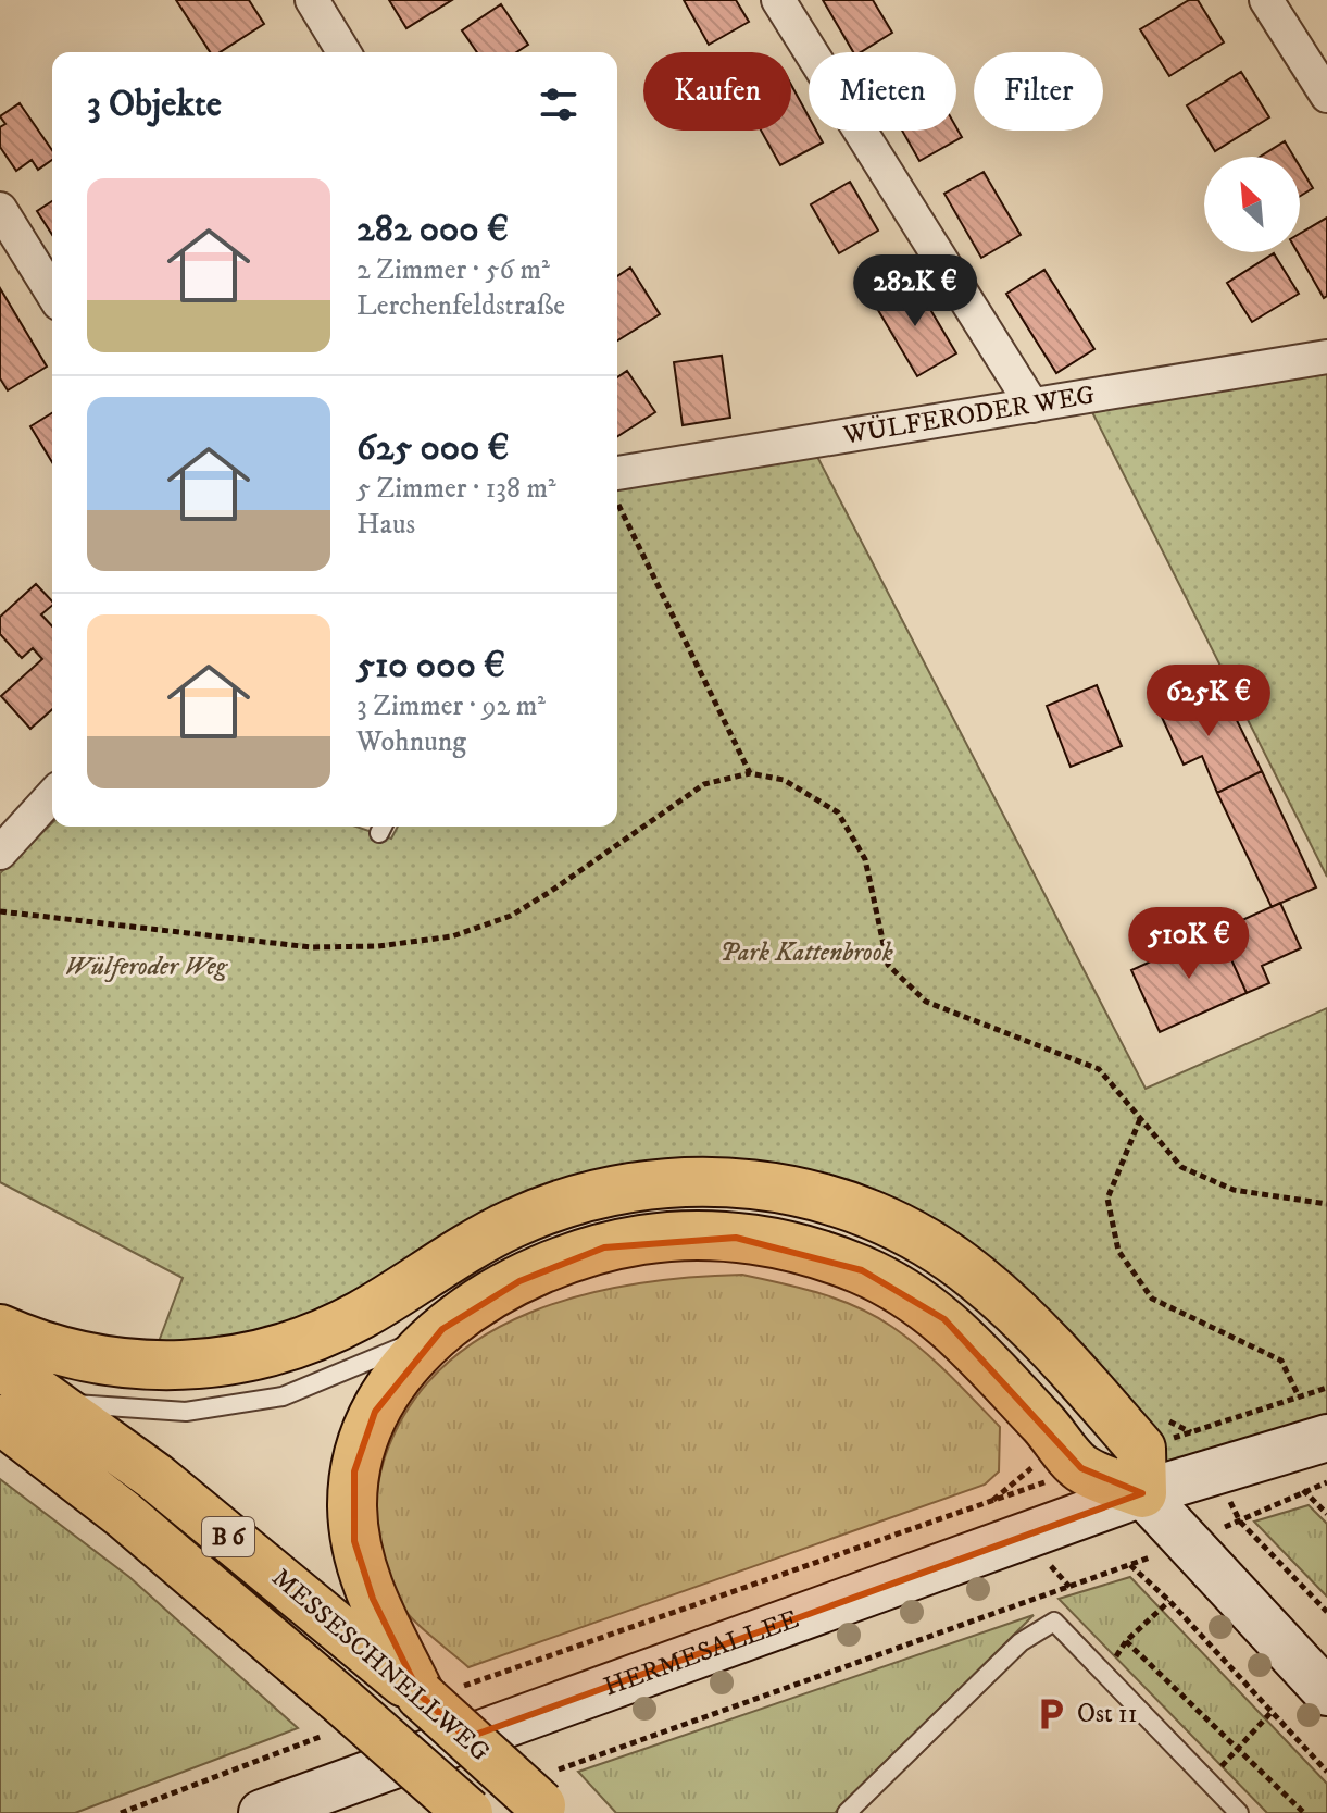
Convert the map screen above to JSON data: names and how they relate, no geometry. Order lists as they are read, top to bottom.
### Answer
{
  "streets": {
    "highway": ["B 6", "MESSESCHNELLWEG"],
    "main road": ["HERMESALLEE"],
    "street": ["WÜLFERODER WEG"]
  },
  "parks": ["Park Kattenbrook", "Wülferoder Weg"],
  "places": {
    "parking": ["Ost 11"]
  },
  "north": "top left",
  "page": {
    "chip": ["Kaufen", "Mieten", "Filter"],
    "heading": "3 Objekte",
    "list": [
      {
        "name": "282 000 €",
        "note": "2 Zimmer · 56 m² · Lerchenfeldstraße"
      },
      {
        "name": "625 000 €",
        "note": "5 Zimmer · 138 m² · Haus"
      },
      {
        "name": "510 000 €",
        "note": "3 Zimmer · 92 m² · Wohnung"
      }
    ],
    "price": ["282K €", "625K €", "510K €"]
  }
}
